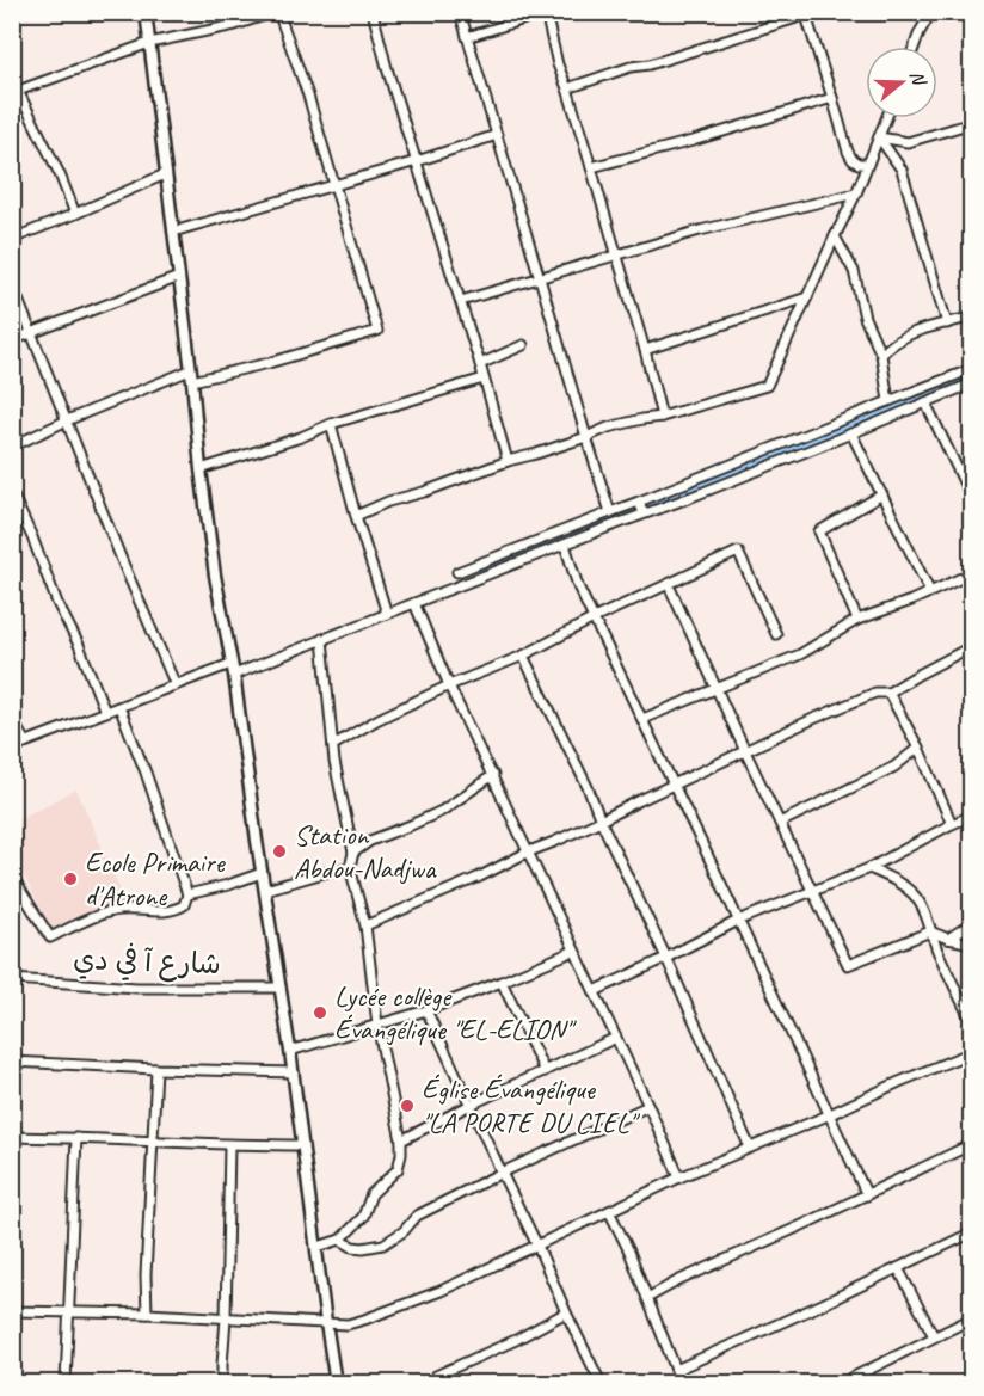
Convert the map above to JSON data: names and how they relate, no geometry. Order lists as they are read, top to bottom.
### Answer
{
  "streets": {
    "street": ["شارع آ في دي"]
  },
  "places": [
    "Station Abdou-Nadjwa",
    "Ecole Primaire d'Atrone",
    "Lycée collège Évangélique \"EL-ELION\"",
    "Église Évangélique \"LA PORTE DU CIEL\""
  ],
  "north": "right"
}
